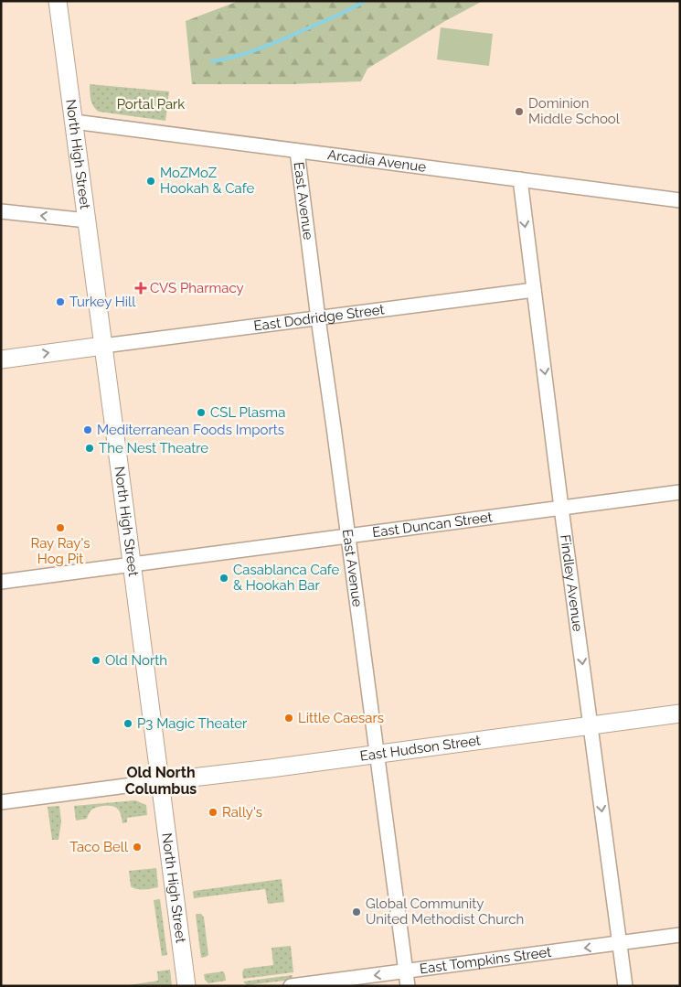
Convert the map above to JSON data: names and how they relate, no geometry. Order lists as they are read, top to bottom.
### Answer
{
  "streets": {
    "main road": ["North High Street", "East Hudson Street"],
    "street": [
      "Arcadia Avenue",
      "East Avenue",
      "East Dodridge Street",
      "East Duncan Street",
      "Findley Avenue",
      "East Tompkins Street"
    ]
  },
  "crossings": [
    ["North High Street", "Arcadia Avenue"],
    ["North High Street", "East Dodridge Street"],
    ["North High Street", "East Duncan Street"],
    ["North High Street", "East Hudson Street"],
    ["Arcadia Avenue", "East Avenue"],
    ["Arcadia Avenue", "Findley Avenue"],
    ["East Avenue", "East Dodridge Street"],
    ["East Avenue", "East Duncan Street"],
    ["East Avenue", "East Hudson Street"],
    ["East Avenue", "East Tompkins Street"],
    ["East Dodridge Street", "Findley Avenue"],
    ["East Duncan Street", "Findley Avenue"],
    ["Findley Avenue", "East Hudson Street"],
    ["Findley Avenue", "East Tompkins Street"]
  ],
  "one_way": ["Findley Avenue", "East Tompkins Street"],
  "districts": ["Old North Columbus"],
  "parks": ["Portal Park"],
  "places": {
    "other": [
      "Dominion Middle School",
      "MoZMoZ Hookah & Cafe",
      "Turkey Hill",
      "CSL Plasma",
      "Mediterranean Foods Imports",
      "The Nest Theatre",
      "Ray Ray's Hog Pit",
      "Casablanca Cafe & Hookah Bar",
      "Old North",
      "Little Caesars",
      "P3 Magic Theater",
      "Rally's",
      "Taco Bell",
      "Global Community United Methodist Church"
    ],
    "health": ["CVS Pharmacy"]
  }
}
